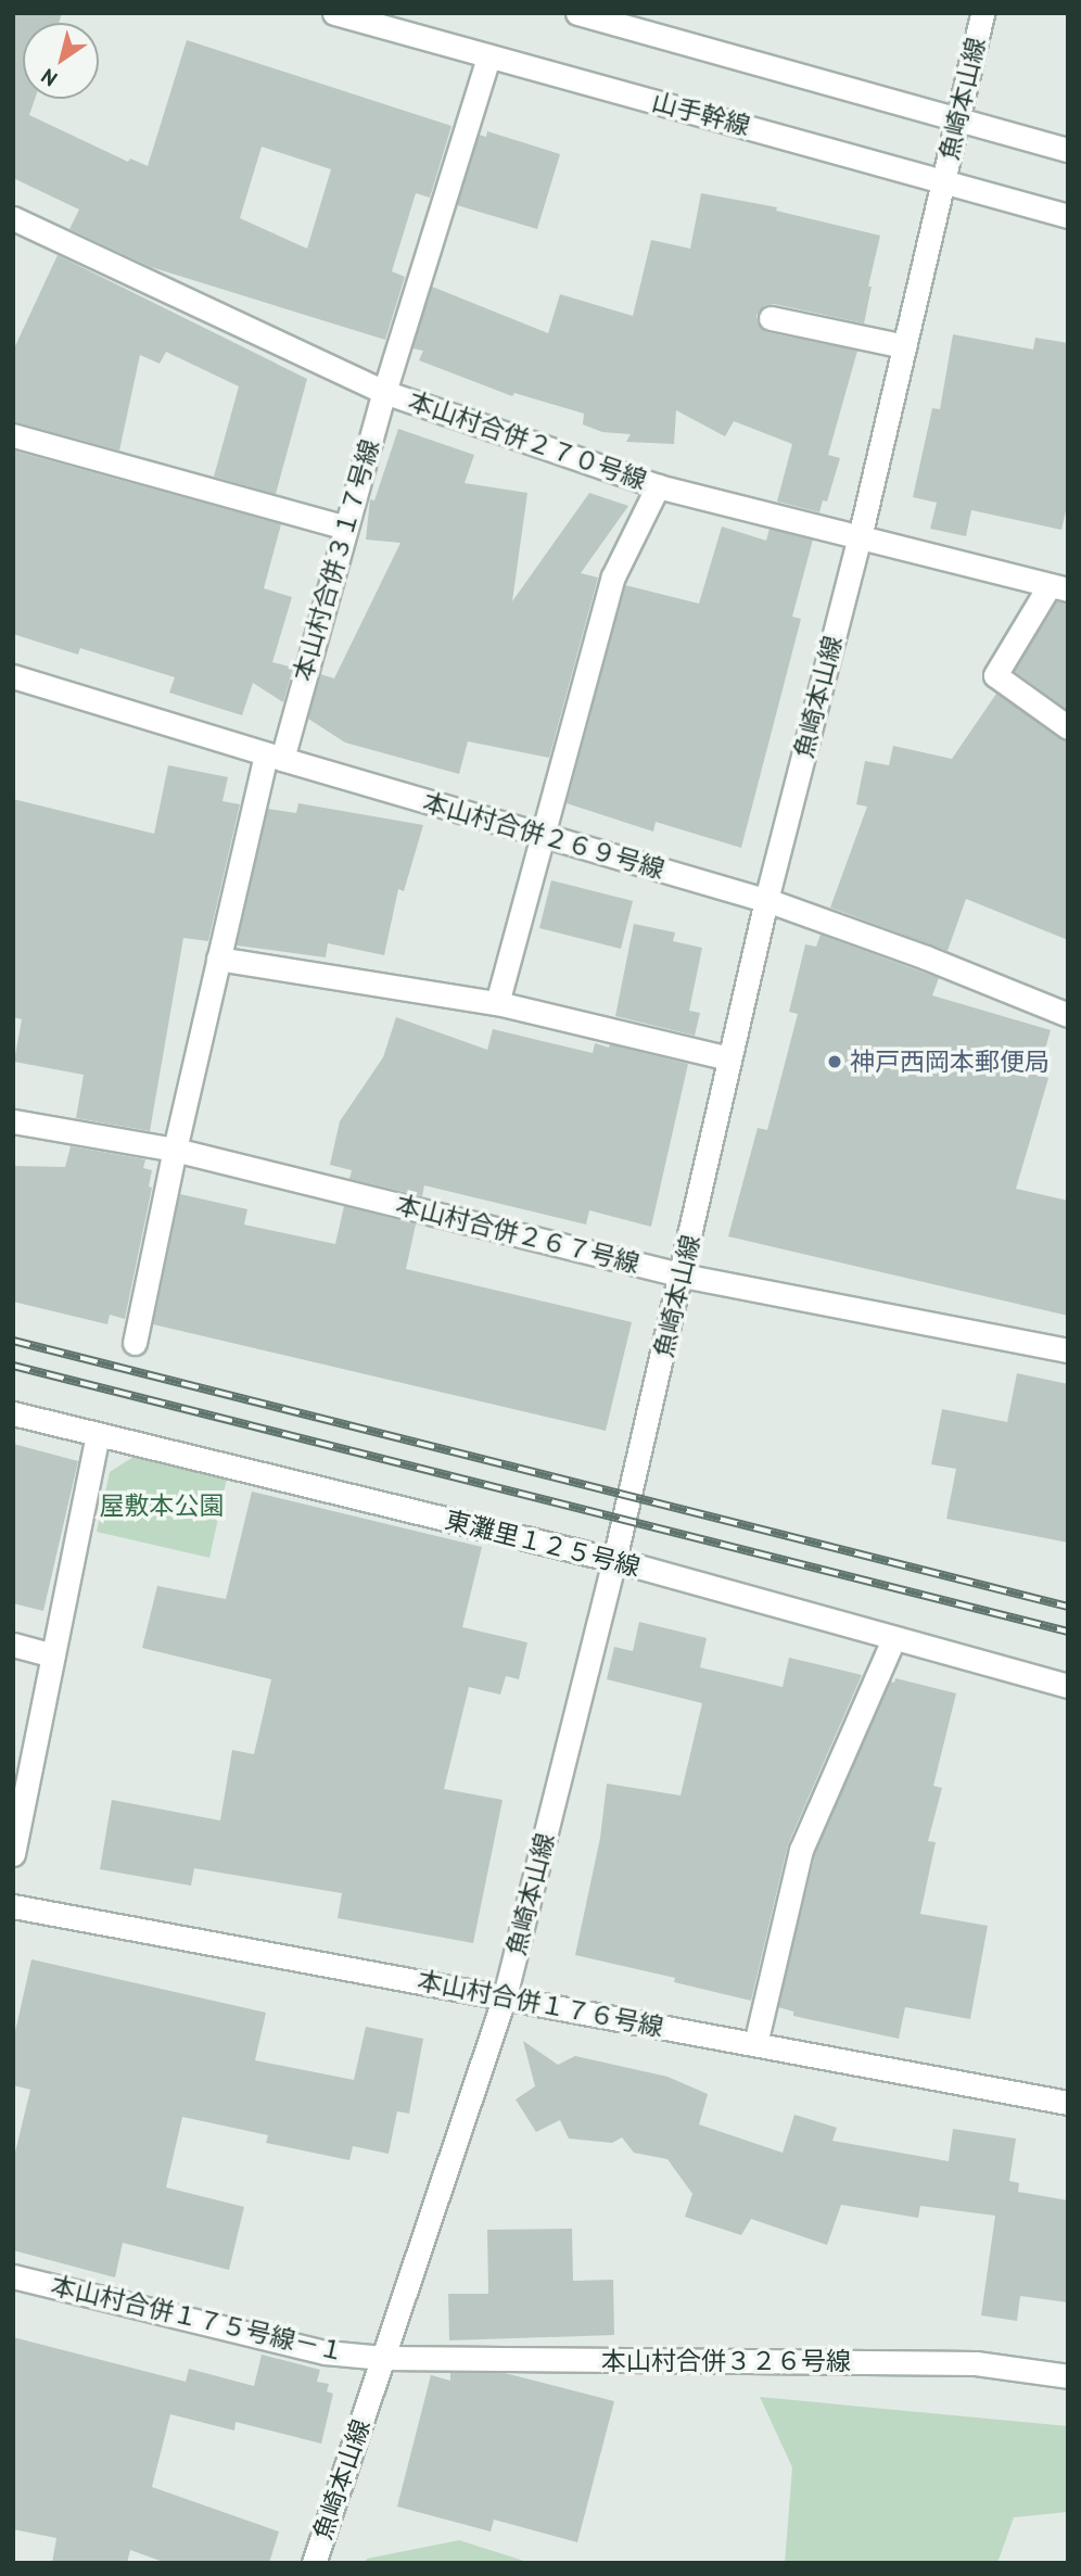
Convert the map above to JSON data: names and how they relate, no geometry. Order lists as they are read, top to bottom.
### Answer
{
  "streets": {
    "street": [
      "魚崎本山線",
      "山手幹線",
      "本山村合併２７０号線",
      "本山村合併３１７号線",
      "本山村合併２６９号線",
      "本山村合併２６７号線",
      "東灘里１２５号線",
      "本山村合併１７６号線",
      "本山村合併１７５号線－１",
      "本山村合併３２６号線"
    ]
  },
  "crossings": [
    ["魚崎本山線", "山手幹線"],
    ["魚崎本山線", "本山村合併２７０号線"],
    ["魚崎本山線", "本山村合併２６９号線"],
    ["魚崎本山線", "本山村合併２６７号線"],
    ["魚崎本山線", "東灘里１２５号線"],
    ["魚崎本山線", "本山村合併１７６号線"],
    ["魚崎本山線", "本山村合併１７５号線－１"],
    ["魚崎本山線", "本山村合併３２６号線"],
    ["山手幹線", "本山村合併３１７号線"],
    ["本山村合併２７０号線", "本山村合併３１７号線"],
    ["本山村合併３１７号線", "本山村合併２６９号線"],
    ["本山村合併３１７号線", "本山村合併２６７号線"],
    ["本山村合併１７５号線－１", "本山村合併３２６号線"]
  ],
  "parks": ["屋敷本公園"],
  "places": ["神戸西岡本郵便局"],
  "north": "bottom left"
}
